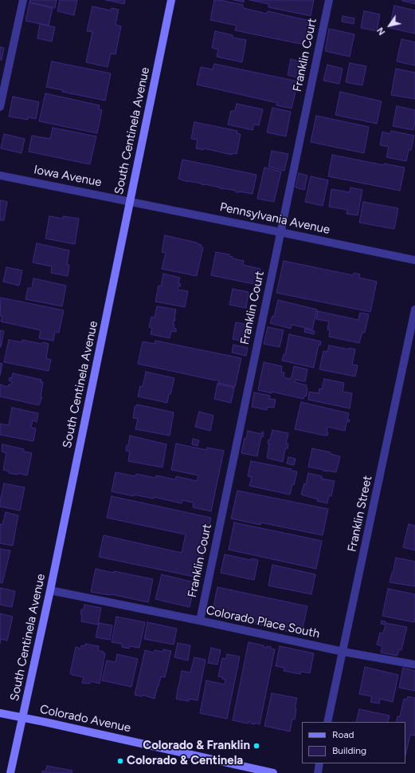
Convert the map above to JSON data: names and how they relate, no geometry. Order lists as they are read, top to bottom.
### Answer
{
  "streets": {
    "street": [
      "Franklin Court",
      "South Centinela Avenue",
      "Iowa Avenue",
      "Pennsylvania Avenue",
      "Franklin Street",
      "Colorado Place South",
      "Colorado Avenue"
    ]
  },
  "crossings": [
    ["Franklin Court", "Pennsylvania Avenue"],
    ["Franklin Court", "Colorado Place South"],
    ["South Centinela Avenue", "Iowa Avenue"],
    ["South Centinela Avenue", "Pennsylvania Avenue"],
    ["South Centinela Avenue", "Colorado Place South"],
    ["South Centinela Avenue", "Colorado Avenue"],
    ["Iowa Avenue", "Pennsylvania Avenue"],
    ["Franklin Street", "Colorado Place South"]
  ],
  "places": ["Colorado & Franklin", "Colorado & Centinela"],
  "legend": ["Road", "Building"],
  "north": "bottom left"
}
